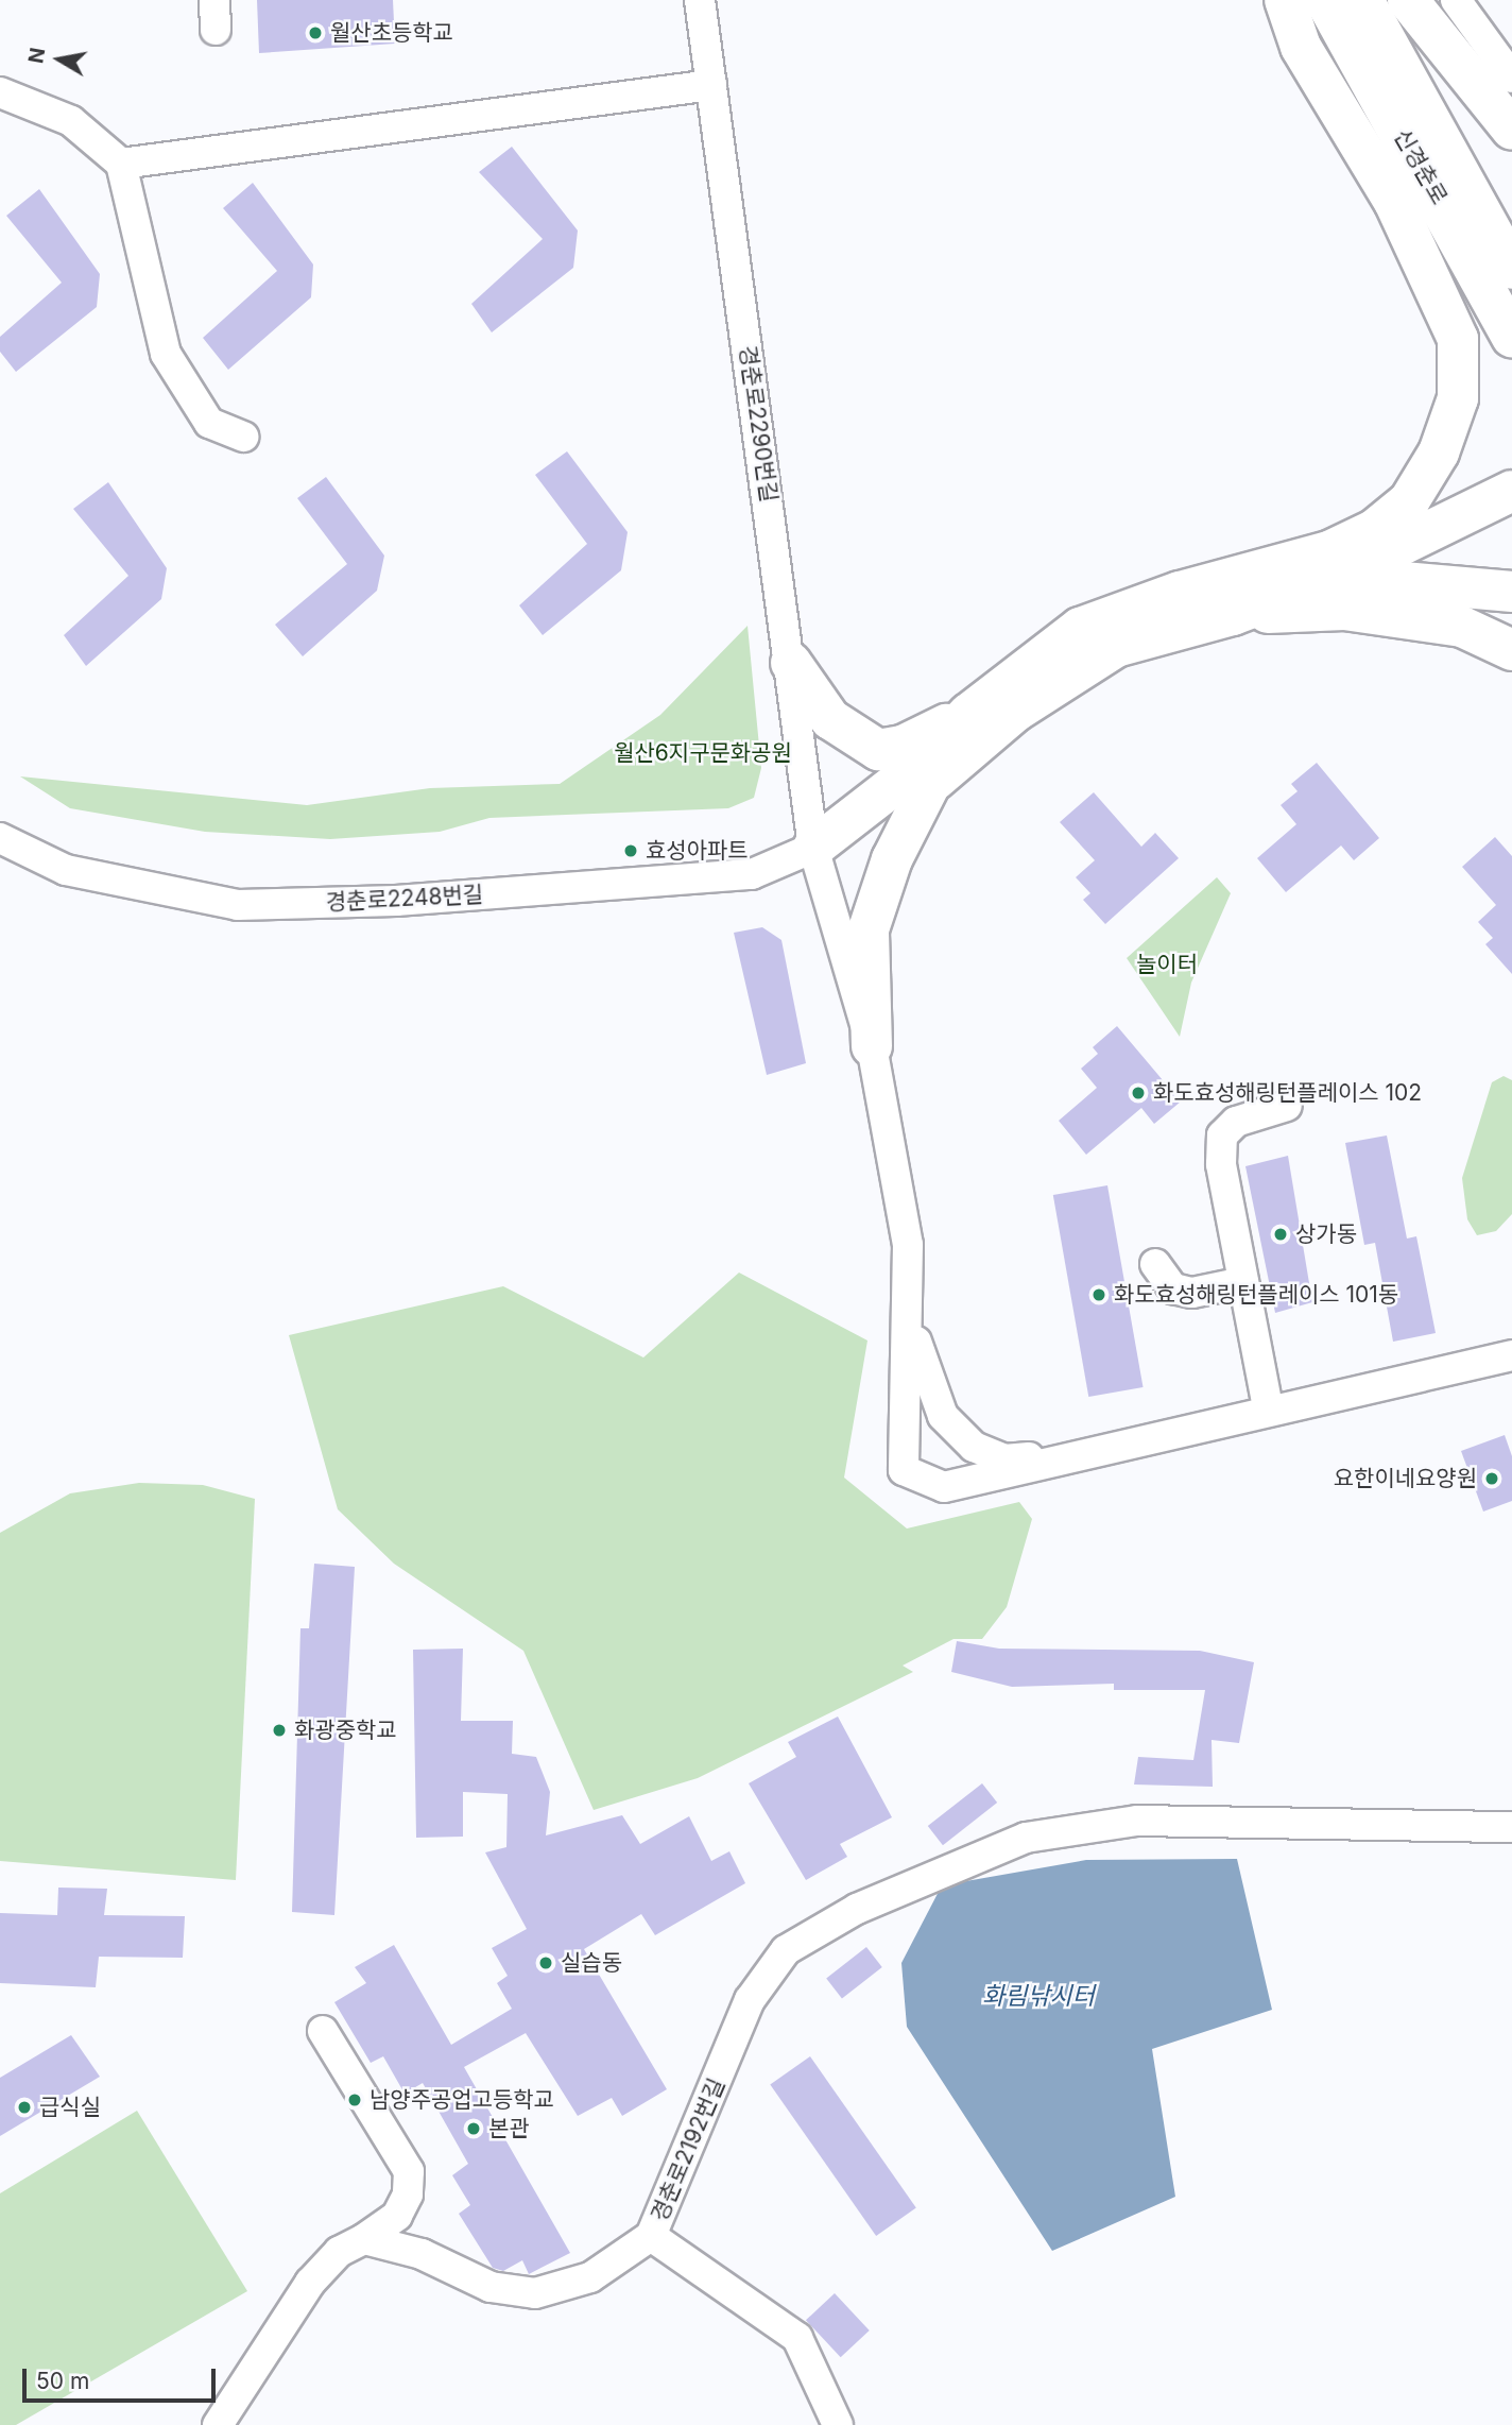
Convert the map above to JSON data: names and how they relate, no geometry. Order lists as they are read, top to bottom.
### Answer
{
  "streets": {
    "highway": ["신경춘로"],
    "street": ["경춘로2290번길", "경춘로2248번길", "경춘로2192번길"]
  },
  "crossings": [
    ["경춘로2290번길", "경춘로2248번길"]
  ],
  "water": ["화림낚시터"],
  "parks": ["월산6지구문화공원", "놀이터"],
  "places": [
    "월산초등학교",
    "효성아파트",
    "화도효성해링턴플레이스 102",
    "상가동",
    "화도효성해링턴플레이스 101동",
    "요한이네요양원",
    "화광중학교",
    "실습동",
    "남양주공업고등학교",
    "급식실",
    "본관"
  ],
  "scale_bar": "50 m",
  "north": "left"
}
